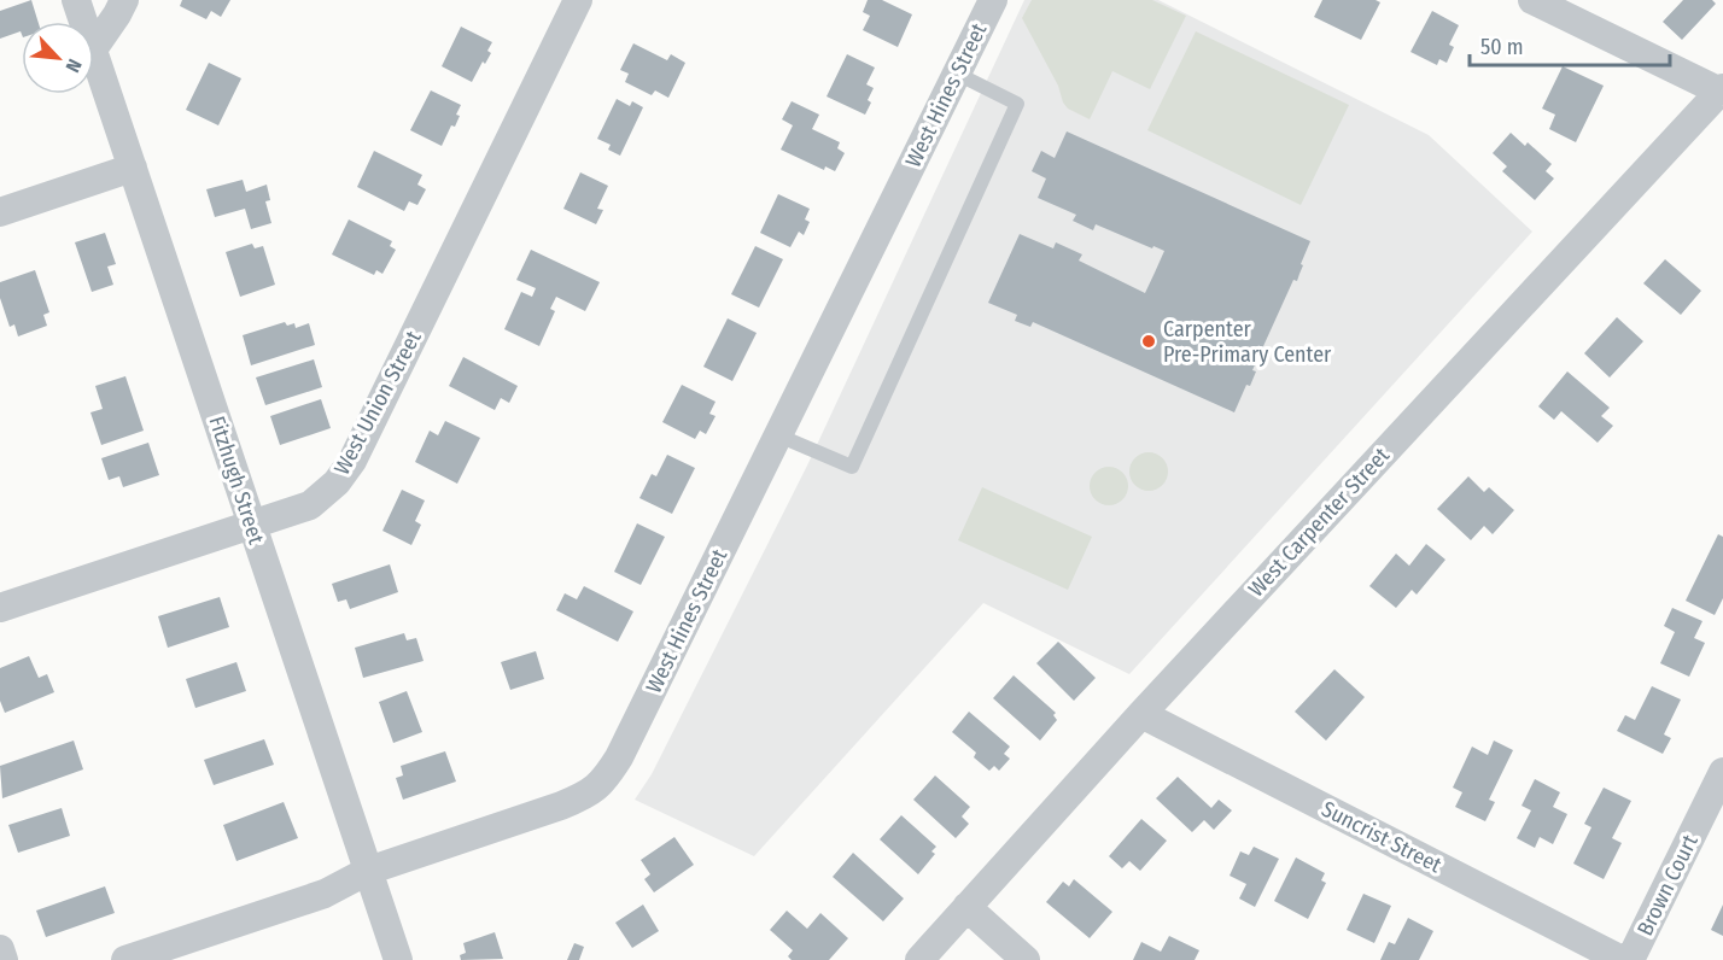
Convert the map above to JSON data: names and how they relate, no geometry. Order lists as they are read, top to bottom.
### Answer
{
  "streets": {
    "street": [
      "West Hines Street",
      "West Union Street",
      "Fitzhugh Street",
      "West Carpenter Street",
      "Suncrist Street",
      "Brown Court"
    ]
  },
  "crossings": [
    ["West Hines Street", "Fitzhugh Street"],
    ["West Union Street", "Fitzhugh Street"],
    ["West Carpenter Street", "Suncrist Street"]
  ],
  "places": ["Carpenter Pre-Primary Center"],
  "scale_bar": "50 m",
  "north": "bottom right"
}
